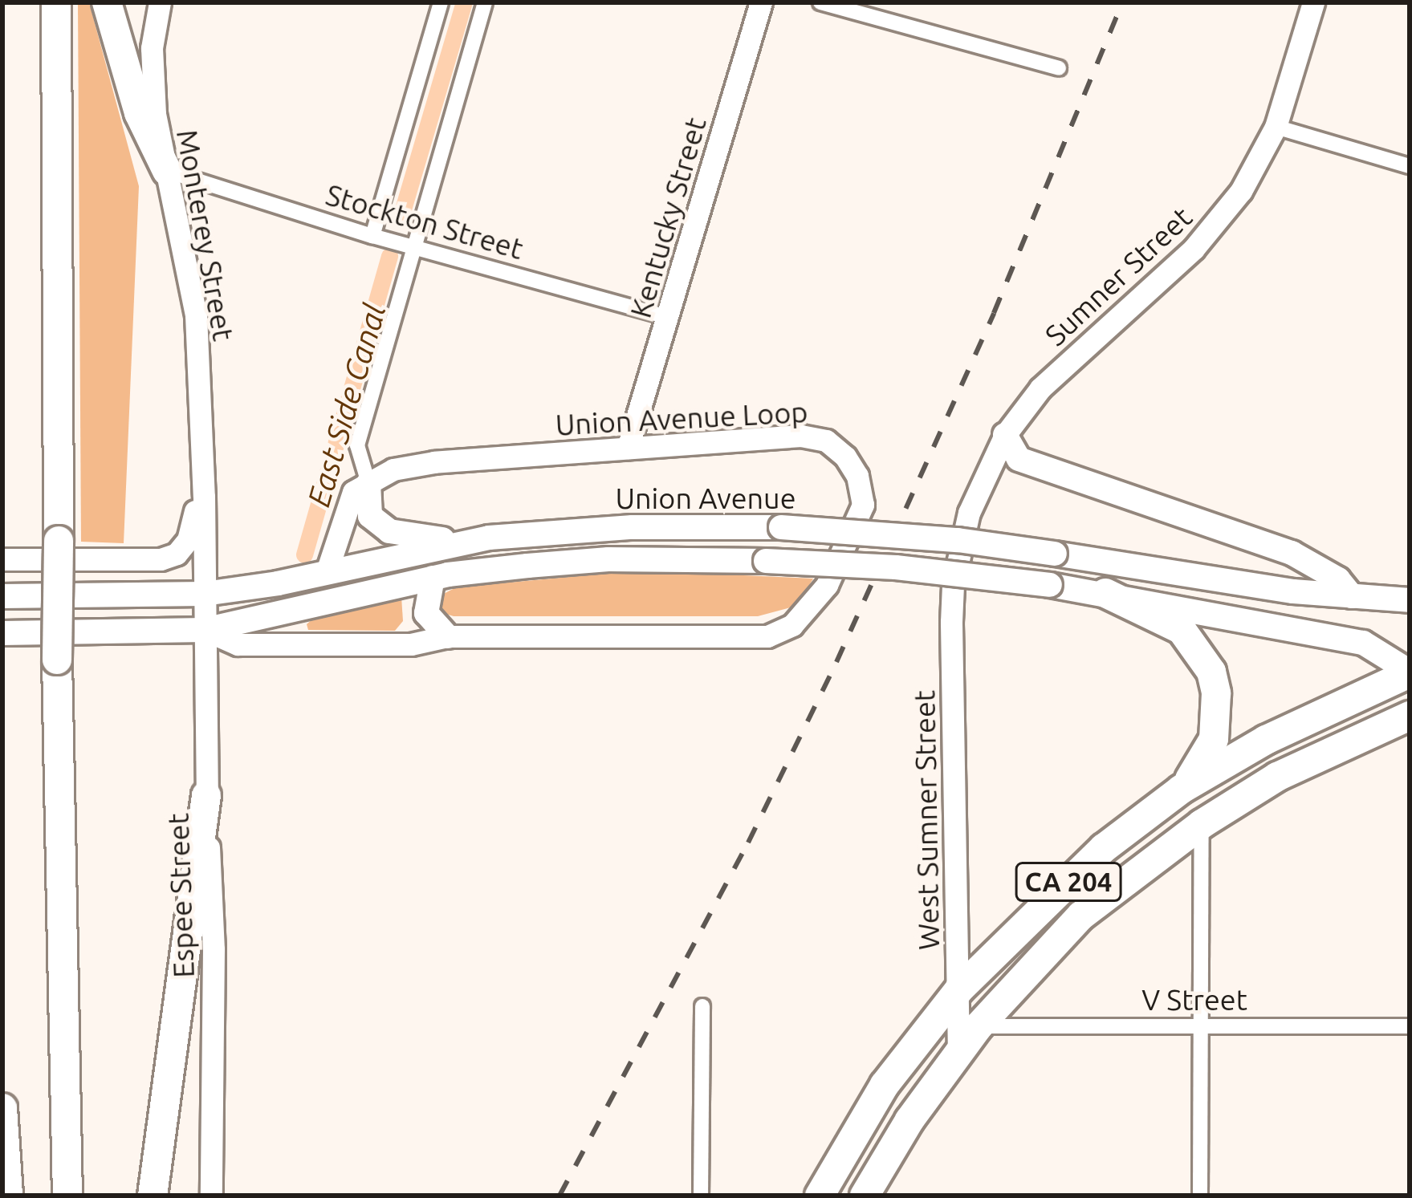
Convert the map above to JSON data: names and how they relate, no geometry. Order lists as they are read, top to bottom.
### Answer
{
  "streets": {
    "highway": ["CA 204"],
    "main road": ["Union Avenue"],
    "street": [
      "Kentucky Street",
      "Stockton Street",
      "Monterey Street",
      "Sumner Street",
      "Union Avenue Loop",
      "West Sumner Street",
      "Espee Street",
      "V Street"
    ]
  },
  "crossings": [
    ["Kentucky Street", "Stockton Street"],
    ["Kentucky Street", "Union Avenue Loop"],
    ["Stockton Street", "Monterey Street"],
    ["Monterey Street", "Union Avenue"],
    ["Monterey Street", "Espee Street"],
    ["Sumner Street", "West Sumner Street"],
    ["Union Avenue", "Espee Street"],
    ["West Sumner Street", "CA 204"],
    ["CA 204", "V Street"]
  ],
  "water": ["East Side Canal"]
}
